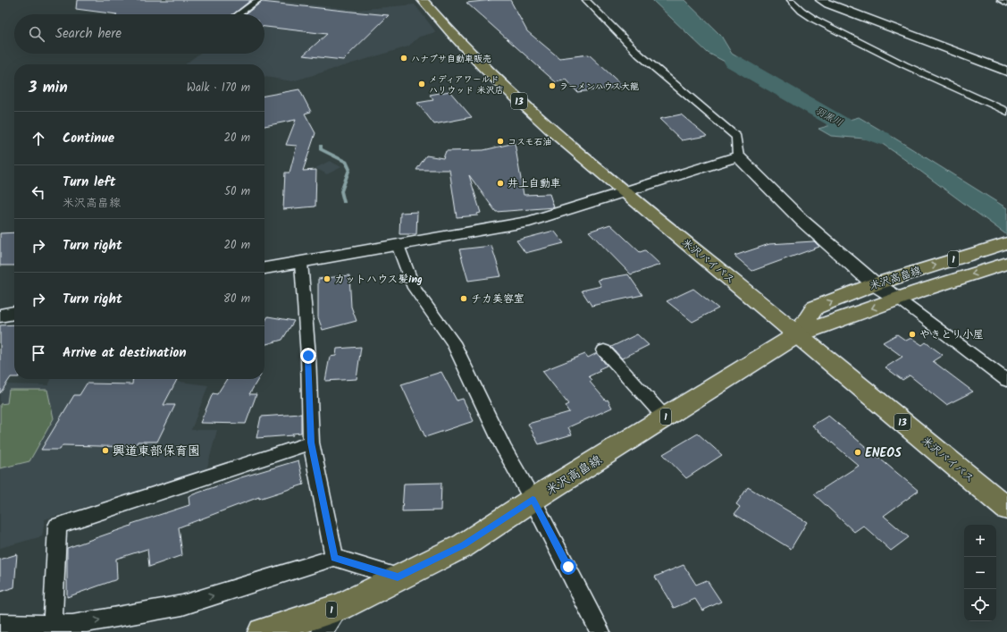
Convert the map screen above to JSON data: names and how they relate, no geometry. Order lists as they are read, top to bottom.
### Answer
{
  "streets": {
    "main road": [
      "13",
      "1",
      "米沢バイパス",
      "米沢高畠線"
    ]
  },
  "crossings": [
    ["米沢バイパス", "米沢高畠線"]
  ],
  "water": ["羽黒川"],
  "places": [
    "ハナブサ自動車販売",
    "メディアワールド ハリウッド 米沢店",
    "ラーメンハウス大龍",
    "コスモ石油",
    "井上自動車",
    "カットハウス髪ing",
    "チカ美容室",
    "やきとり小屋",
    "興道東部保育園",
    "ENEOS"
  ],
  "page": {
    "search": "Search here",
    "heading": ["3 min", "Walk · 170 m"],
    "list": [
      ["Continue", "20 m"],
      ["Turn left", "米沢高畠線", "50 m"],
      ["Turn right", "20 m"],
      ["Turn right", "80 m"],
      "Arrive at destination"
    ],
    "map_buttons": ["+", "−"]
  }
}
